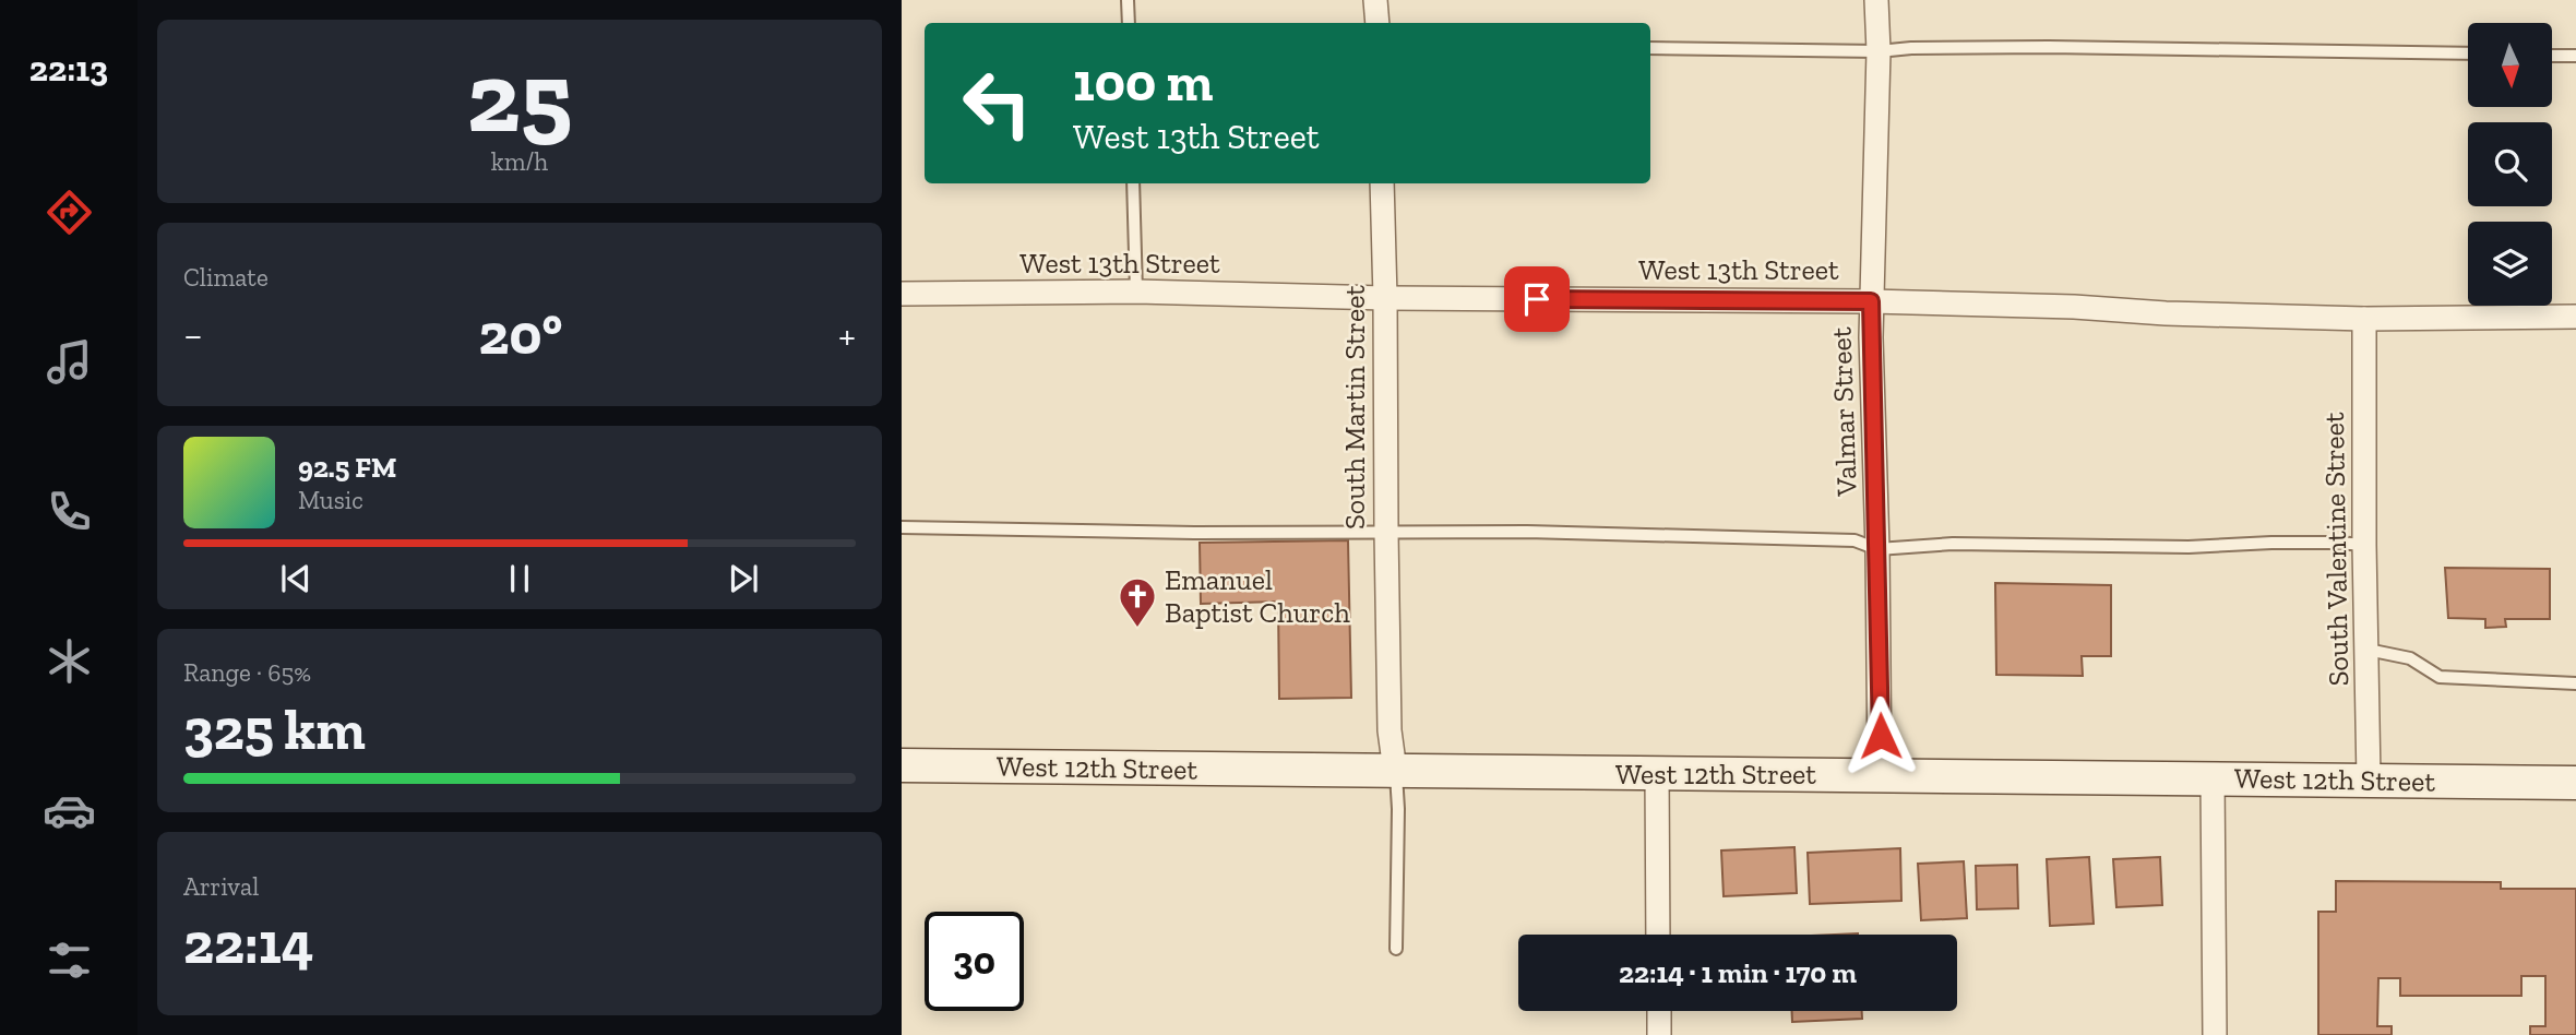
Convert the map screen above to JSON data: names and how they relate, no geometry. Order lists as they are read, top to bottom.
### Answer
{
  "streets": {
    "main road": ["West 12th Street"],
    "street": [
      "West 13th Street",
      "South Martin Street",
      "Valmar Street",
      "South Valentine Street"
    ]
  },
  "crossings": [
    ["West 13th Street", "South Martin Street"],
    ["West 13th Street", "Valmar Street"],
    ["West 13th Street", "South Valentine Street"],
    ["South Martin Street", "West 12th Street"],
    ["Valmar Street", "West 12th Street"],
    ["South Valentine Street", "West 12th Street"]
  ],
  "places": {
    "church": ["Emanuel Baptist Church"]
  },
  "north": "bottom",
  "page": {
    "tabs": "22:13",
    "tile": [
      ["25", "km/h"],
      "Climate",
      ["Range · 65%", "325 km"],
      ["Arrival", "22:14"]
    ],
    "turn": ["100 m", "West 13th Street"],
    "heat": ["−", "20°", "+"],
    "song": ["92.5 FM", "Music"],
    "limit": "30",
    "trip": "22:14 · 1 min · 170 m"
  }
}
